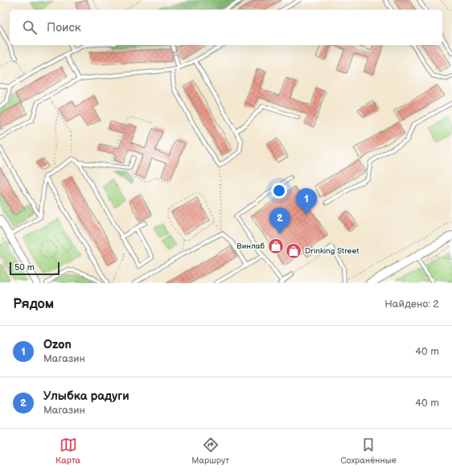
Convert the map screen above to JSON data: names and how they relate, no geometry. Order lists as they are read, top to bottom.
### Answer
{
  "places": {
    "shop": ["Винлаб", "Drinking Street"]
  },
  "scale_bar": "50 m",
  "page": {
    "search": "Поиск",
    "pins": ["1", "2"],
    "scale": "50 m",
    "heading": ["Рядом", "Найдено: 2"],
    "list": [
      {
        "mark": "1",
        "name": "Ozon",
        "note": "Магазин",
        "value": "40 m"
      },
      {
        "mark": "2",
        "name": "Улыбка радуги",
        "note": "Магазин",
        "value": "40 m"
      }
    ],
    "nav": ["Карта", "Маршрут", "Сохранённые"]
  }
}
